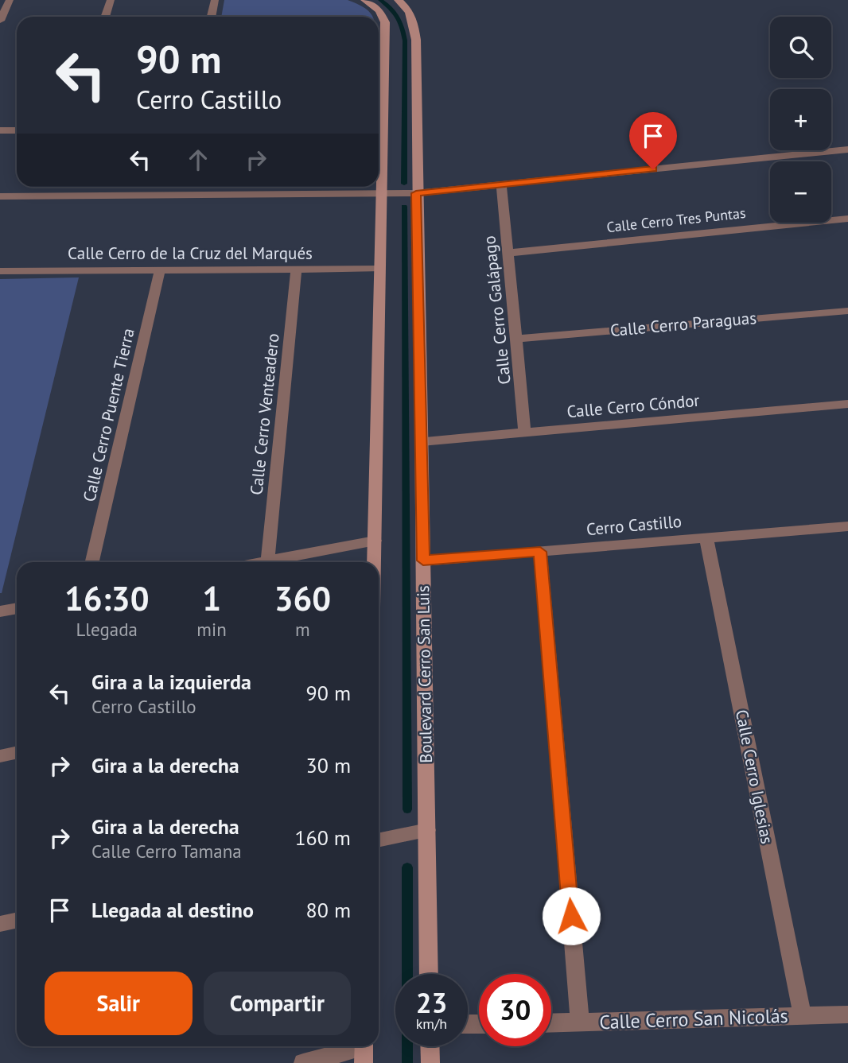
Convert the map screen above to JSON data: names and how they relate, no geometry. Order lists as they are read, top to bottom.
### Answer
{
  "streets": {
    "street": [
      "Calle Cerro Tres Puntas",
      "Calle Cerro de la Cruz del Marqués",
      "Calle Cerro Galápago",
      "Calle Cerro Paraguas",
      "Calle Cerro Cóndor",
      "Calle Cerro Venteadero",
      "Calle Cerro Puente Tierra",
      "Cerro Castillo",
      "Boulevard Cerro San Luis",
      "Calle Cerro Iglesias",
      "Calle Cerro San Nicolás"
    ]
  },
  "crossings": [
    ["Calle Cerro Tres Puntas", "Calle Cerro Galápago"],
    ["Calle Cerro de la Cruz del Marqués", "Calle Cerro Venteadero"],
    ["Calle Cerro de la Cruz del Marqués", "Calle Cerro Puente Tierra"],
    ["Calle Cerro Galápago", "Calle Cerro Paraguas"],
    ["Calle Cerro Galápago", "Calle Cerro Cóndor"],
    ["Calle Cerro Cóndor", "Boulevard Cerro San Luis"],
    ["Cerro Castillo", "Boulevard Cerro San Luis"],
    ["Cerro Castillo", "Calle Cerro Iglesias"],
    ["Calle Cerro Iglesias", "Calle Cerro San Nicolás"]
  ],
  "page": {
    "map_buttons": ["+", "−"],
    "turn": ["90 m", "Cerro Castillo"],
    "eta": [
      "16:30",
      "Llegada",
      "1",
      "min",
      "360",
      "m"
    ],
    "list": [
      {
        "name": "Gira a la izquierda",
        "note": "Cerro Castillo",
        "value": "90 m"
      },
      {
        "name": "Gira a la derecha",
        "value": "30 m"
      },
      {
        "name": "Gira a la derecha",
        "note": "Calle Cerro Tamana",
        "value": "160 m"
      },
      {
        "name": "Llegada al destino",
        "value": "80 m"
      }
    ],
    "buttons": ["Salir", "Compartir"],
    "speed": "23 km/h",
    "limit": "30"
  }
}
